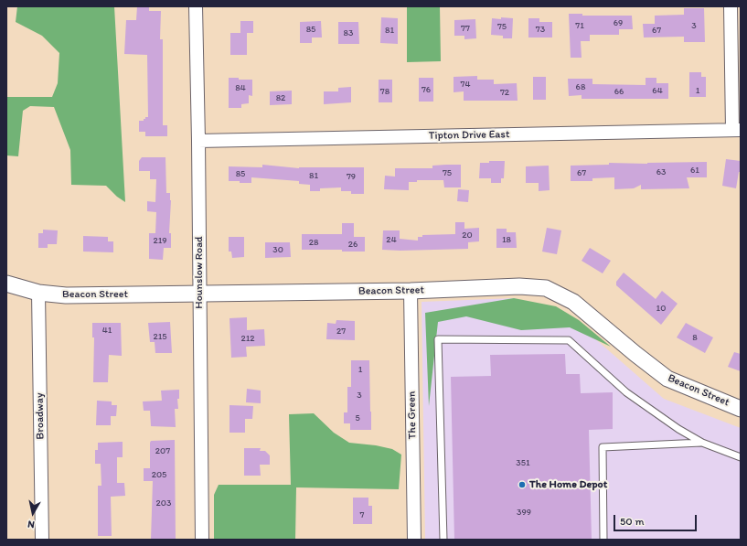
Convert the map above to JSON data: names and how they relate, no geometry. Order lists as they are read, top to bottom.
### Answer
{
  "streets": {
    "street": [
      "Tipton Drive East",
      "Hounslow Road",
      "Beacon Street",
      "The Green",
      "Broadway"
    ]
  },
  "crossings": [
    ["Tipton Drive East", "Hounslow Road"],
    ["Hounslow Road", "Beacon Street"],
    ["Beacon Street", "The Green"],
    ["Beacon Street", "Broadway"]
  ],
  "places": ["The Home Depot"],
  "house_numbers": [
    "69",
    "71",
    "3",
    "75",
    "77",
    "85",
    "73",
    "81",
    "67",
    "83",
    "74",
    "68",
    "84",
    "76",
    "64",
    "1",
    "78",
    "66",
    "72",
    "82",
    "61",
    "63",
    "75",
    "67",
    "85",
    "81",
    "79",
    "20",
    "24",
    "18",
    "219",
    "28",
    "26",
    "30",
    "10",
    "41",
    "27",
    "215",
    "8",
    "212",
    "1",
    "3",
    "5",
    "207",
    "351",
    "205",
    "203",
    "399",
    "7"
  ],
  "scale_bar": "50 m",
  "north": "bottom"
}
